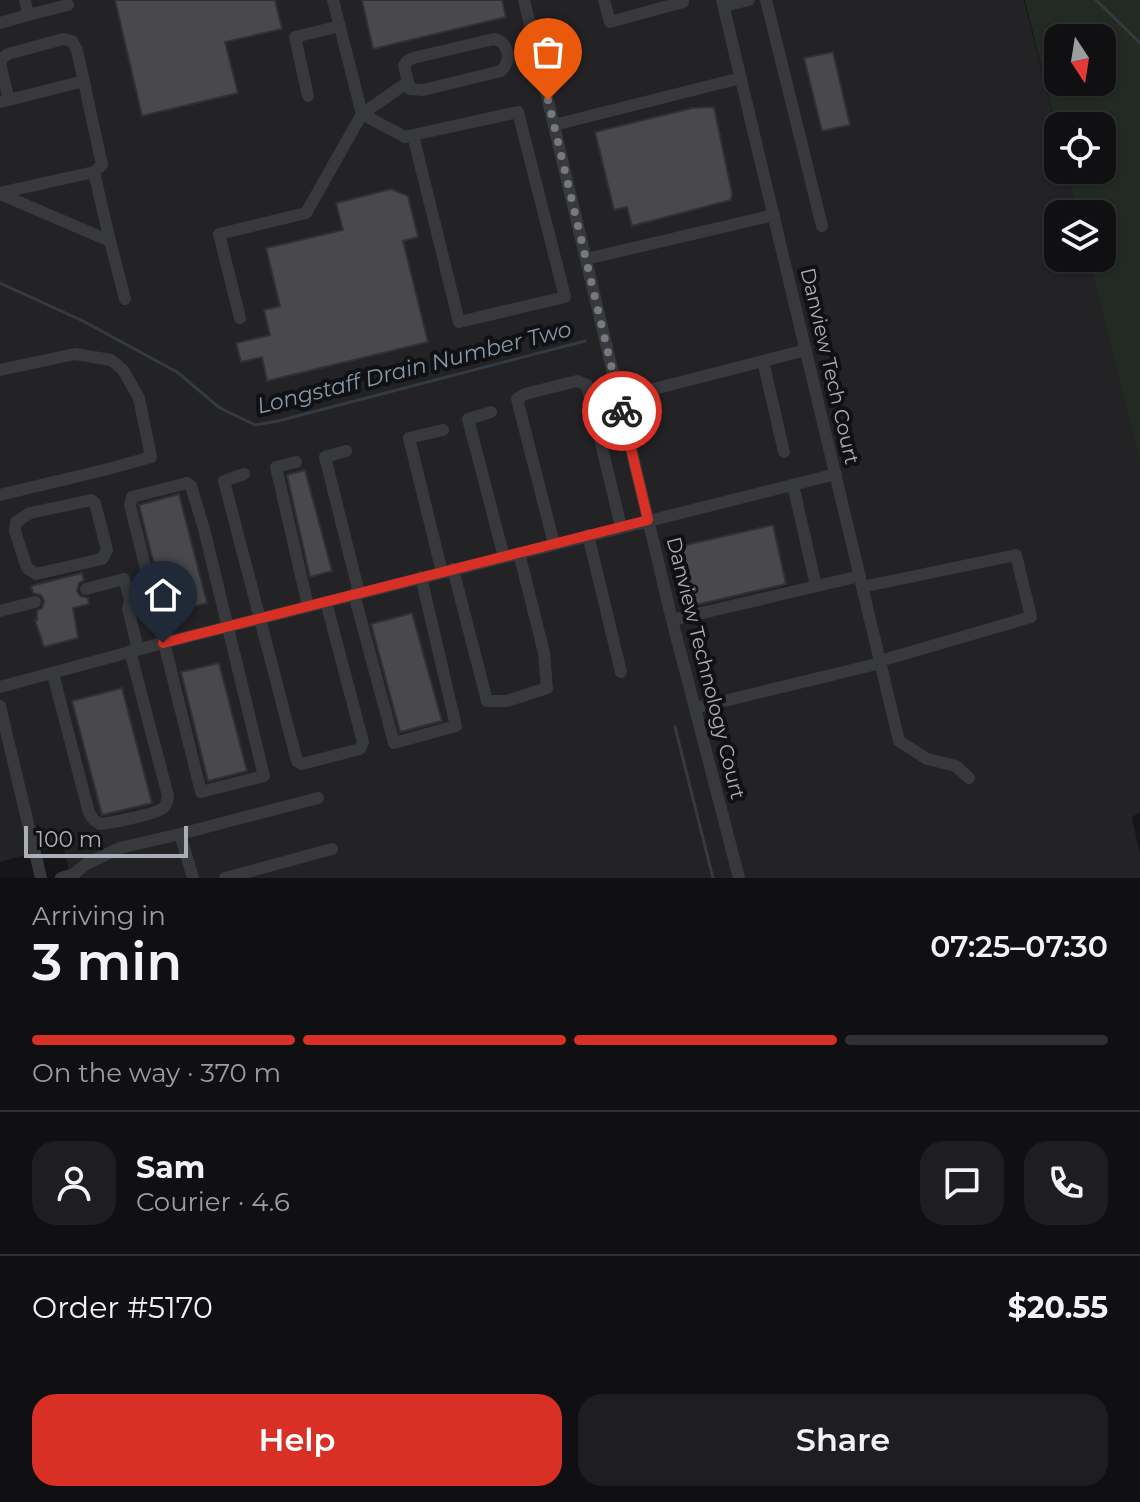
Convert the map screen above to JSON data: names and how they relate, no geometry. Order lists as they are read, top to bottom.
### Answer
{
  "streets": {
    "street": ["Danview Tech Court", "Danview Technology Court"]
  },
  "water": ["Longstaff Drain Number Two"],
  "scale_bar": "100 m",
  "north": "bottom",
  "page": {
    "scale": "100 m",
    "heading": ["3 min", "Arriving in", "07:25–07:30"],
    "panel": [
      "Sam",
      "Courier · 4.6",
      "Order #5170",
      "$20.55"
    ],
    "bar": "On the way · 370 m",
    "buttons": ["Help", "Share"]
  }
}
